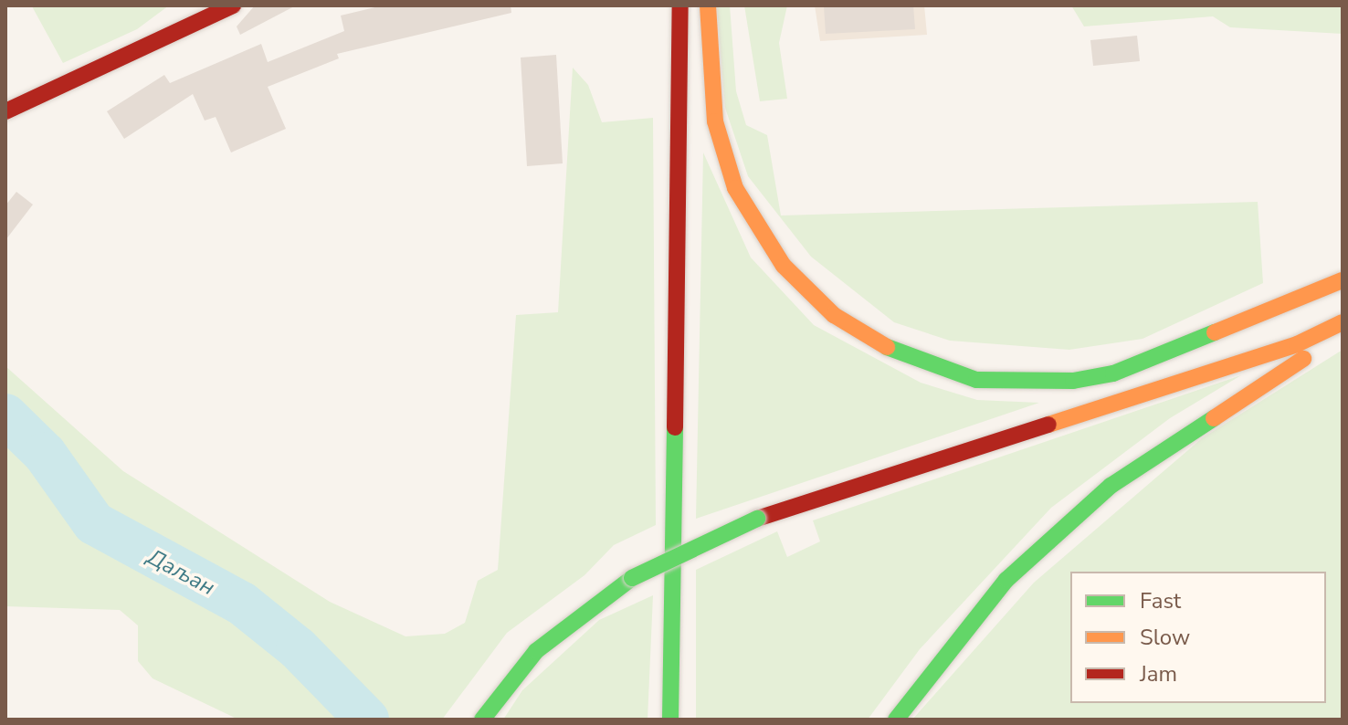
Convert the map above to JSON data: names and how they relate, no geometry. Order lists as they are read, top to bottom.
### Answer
{
  "water": ["Даљан"],
  "legend": ["Fast", "Slow", "Jam"]
}
